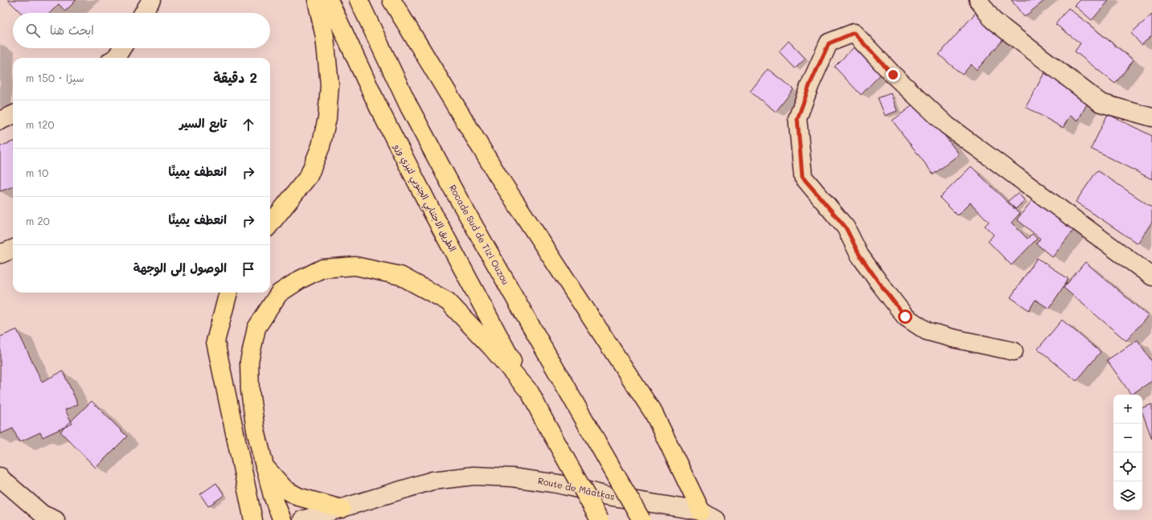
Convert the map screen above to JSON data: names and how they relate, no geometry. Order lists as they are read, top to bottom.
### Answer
{
  "streets": {
    "highway": ["الطريق الاجتنابي الجنوبي لتيزي وزو", "Rocade Sud de Tizi Ouzou"],
    "street": ["Route de Mâatkas"]
  },
  "page": {
    "search": "ابحث هنا",
    "heading": ["2 دقيقة", "سيرًا · 150 m"],
    "list": [
      ["تابع السير", "120 m"],
      ["انعطف يمينًا", "10 m"],
      ["انعطف يمينًا", "20 m"],
      "الوصول إلى الوجهة"
    ],
    "map_buttons": ["+", "−"]
  }
}
